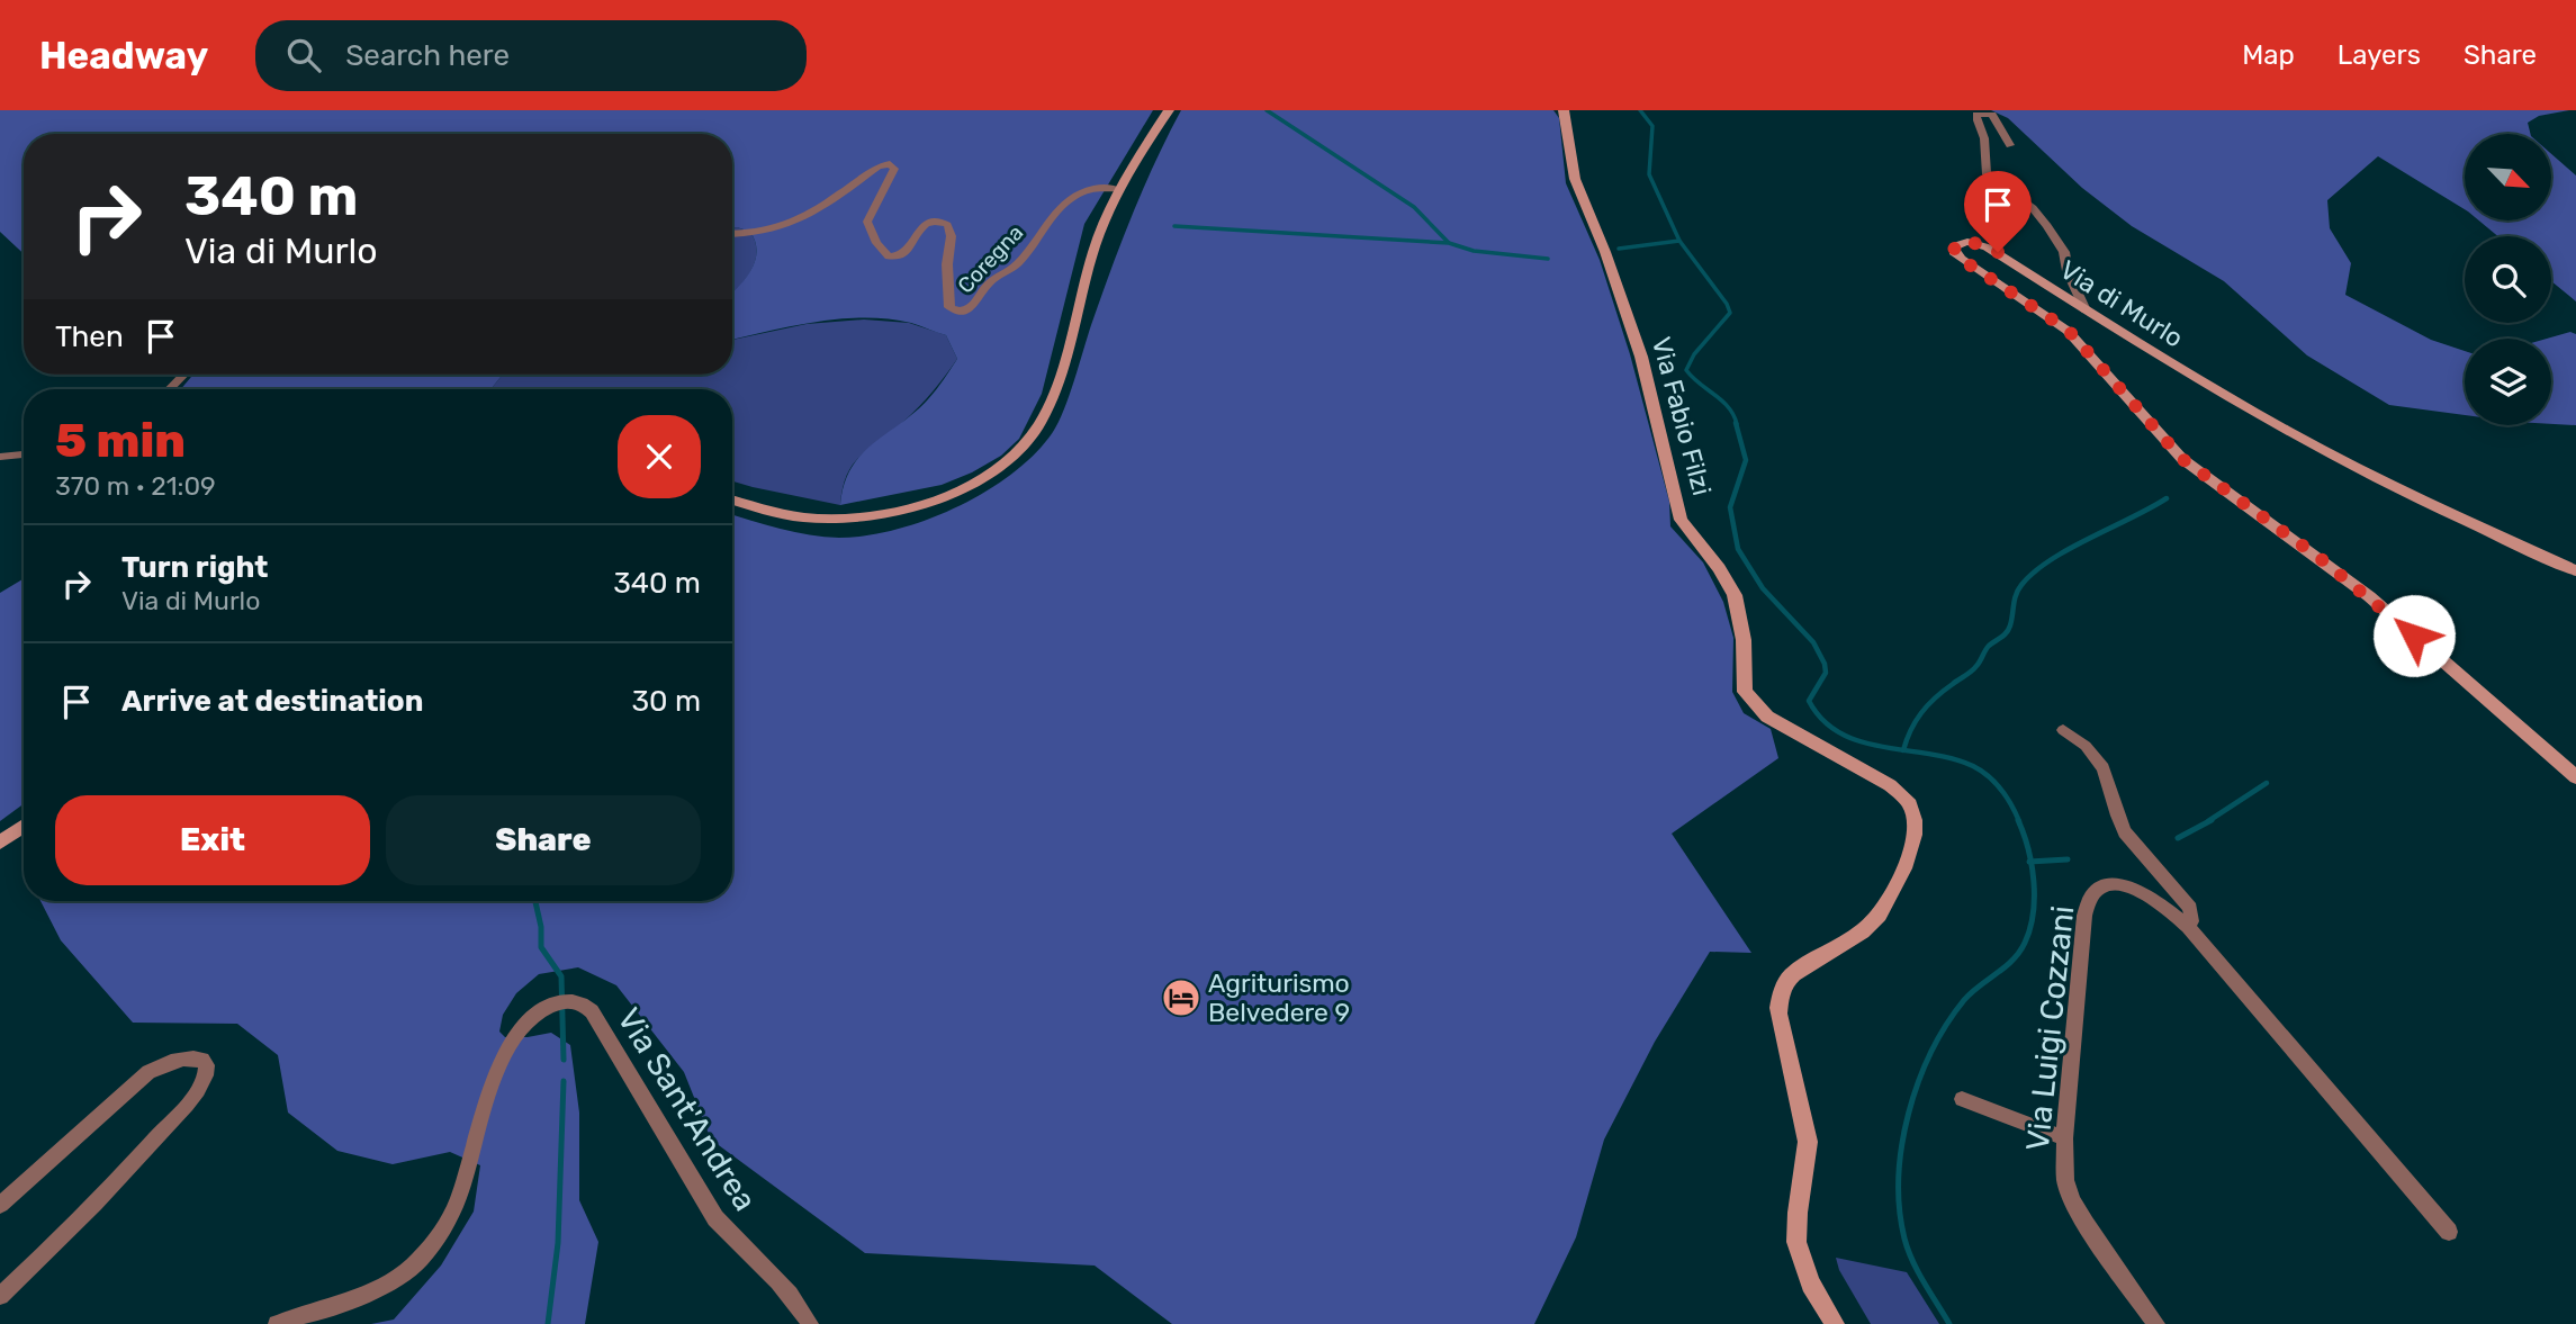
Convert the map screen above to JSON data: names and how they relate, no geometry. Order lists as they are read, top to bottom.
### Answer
{
  "streets": {
    "street": [
      "Coregna",
      "Via di Murlo",
      "Via Fabio Filzi",
      "Via Luigi Cozzani",
      "Via Sant'Andrea"
    ]
  },
  "places": {
    "hotel": ["Agriturismo Belvedere 9"]
  },
  "north": "bottom right",
  "page": {
    "header": "Headway",
    "search": "Search here",
    "nav": ["Map", "Layers", "Share"],
    "turn": ["340 m", "Via di Murlo"],
    "then": "Then",
    "heading": ["5 min", "370 m · 21:09"],
    "list": [
      {
        "name": "Turn right",
        "note": "Via di Murlo",
        "value": "340 m"
      },
      {
        "name": "Arrive at destination",
        "value": "30 m"
      }
    ],
    "buttons": ["Exit", "Share"]
  }
}
